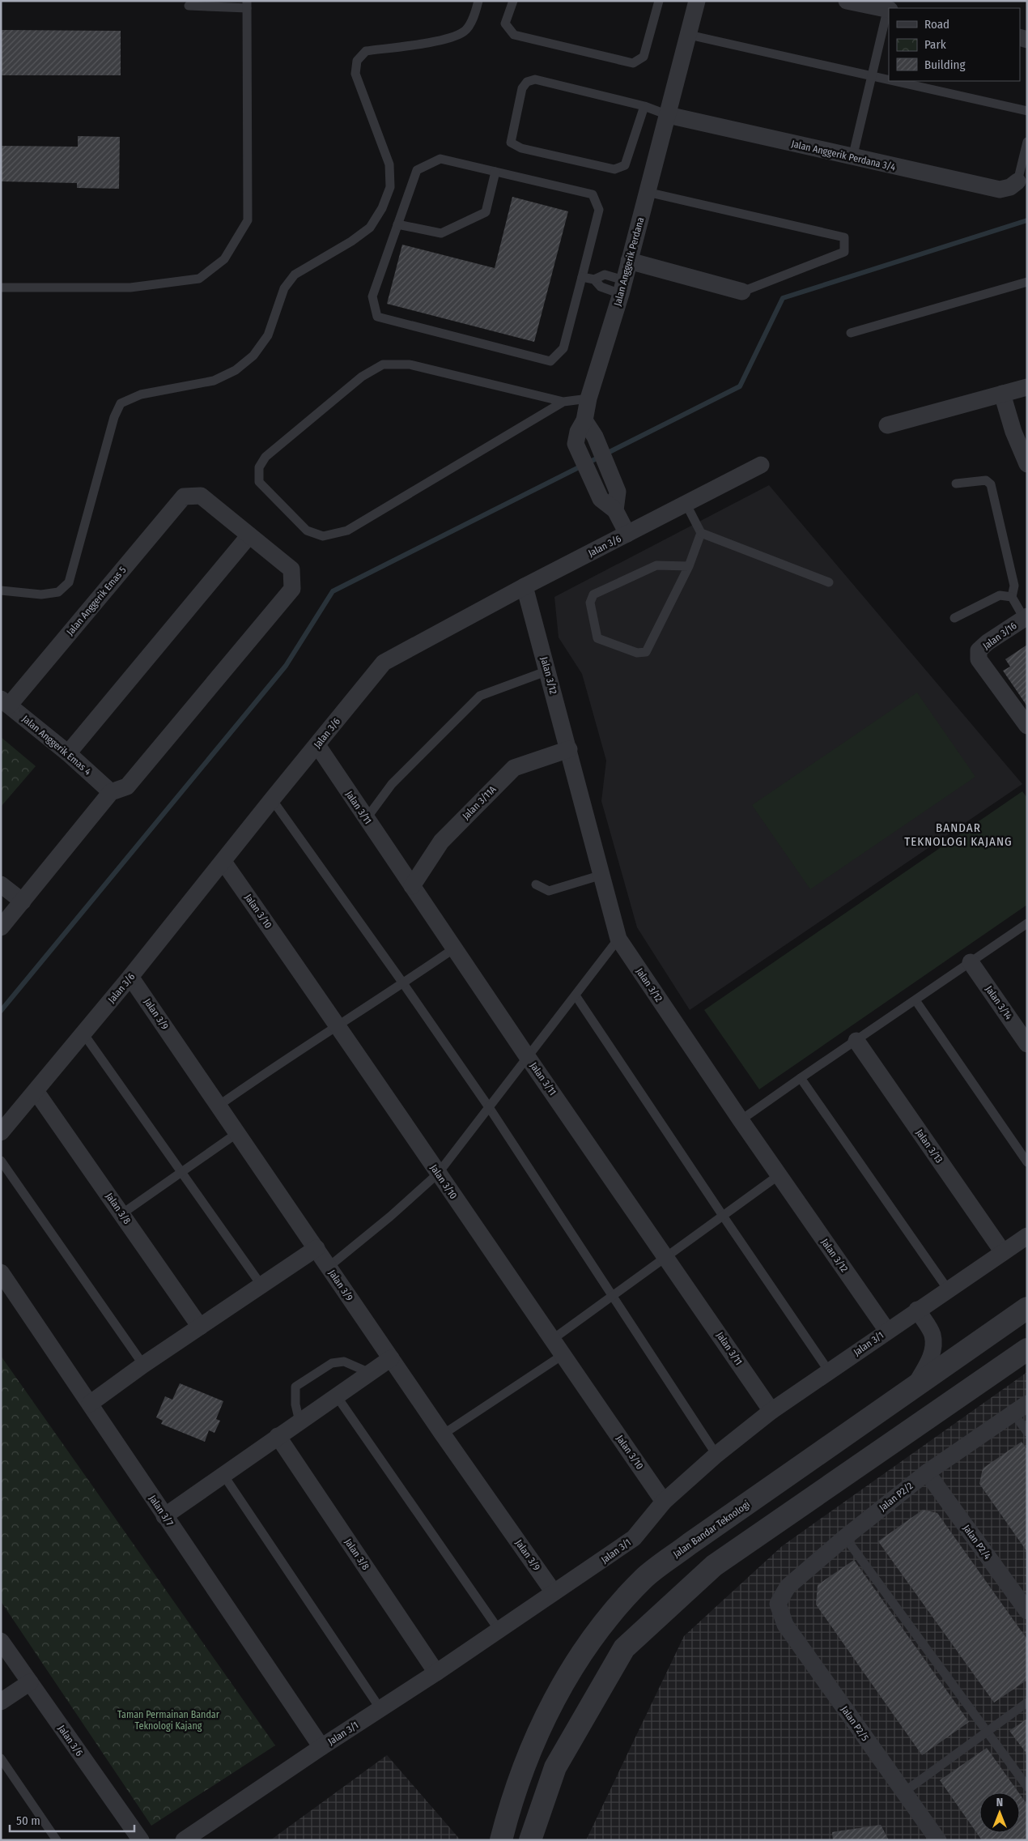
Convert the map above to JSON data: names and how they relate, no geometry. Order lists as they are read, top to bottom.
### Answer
{
  "streets": {
    "street": [
      "Jalan Anggerik Perdana 3/4",
      "Jalan Anggerik Perdana",
      "Jalan 3/6",
      "Jalan Anggerik Emas 5",
      "Jalan 3/16",
      "Jalan 3/12",
      "Jalan Anggerik Emas 4",
      "Jalan 3/11A",
      "Jalan 3/11",
      "Jalan 3/10",
      "Jalan 3/14",
      "Jalan 3/9",
      "Jalan 3/13",
      "Jalan 3/8",
      "Jalan 3/1",
      "Jalan P2/2",
      "Jalan 3/7",
      "Jalan Bandar Teknologi",
      "Jalan P2/4",
      "Jalan P2/5"
    ]
  },
  "crossings": [
    ["Jalan Anggerik Perdana 3/4", "Jalan Anggerik Perdana"],
    ["Jalan Anggerik Perdana", "Jalan 3/6"],
    ["Jalan 3/6", "Jalan 3/12"],
    ["Jalan 3/6", "Jalan 3/11"],
    ["Jalan 3/6", "Jalan 3/10"],
    ["Jalan 3/6", "Jalan 3/9"],
    ["Jalan 3/6", "Jalan 3/8"],
    ["Jalan Anggerik Emas 5", "Jalan Anggerik Emas 4"],
    ["Jalan 3/12", "Jalan 3/11A"],
    ["Jalan 3/12", "Jalan 3/1"],
    ["Jalan 3/11A", "Jalan 3/11"],
    ["Jalan 3/11", "Jalan 3/1"],
    ["Jalan 3/10", "Jalan 3/1"],
    ["Jalan 3/9", "Jalan 3/1"],
    ["Jalan 3/13", "Jalan 3/1"],
    ["Jalan 3/8", "Jalan 3/1"],
    ["Jalan 3/1", "Jalan 3/7"],
    ["Jalan P2/2", "Jalan P2/4"],
    ["Jalan P2/2", "Jalan P2/5"]
  ],
  "districts": ["BANDAR TEKNOLOGI KAJANG"],
  "parks": ["Taman Permainan Bandar Teknologi Kajang"],
  "legend": ["Road", "Park", "Building"],
  "scale_bar": "50 m",
  "north": "top"
}
